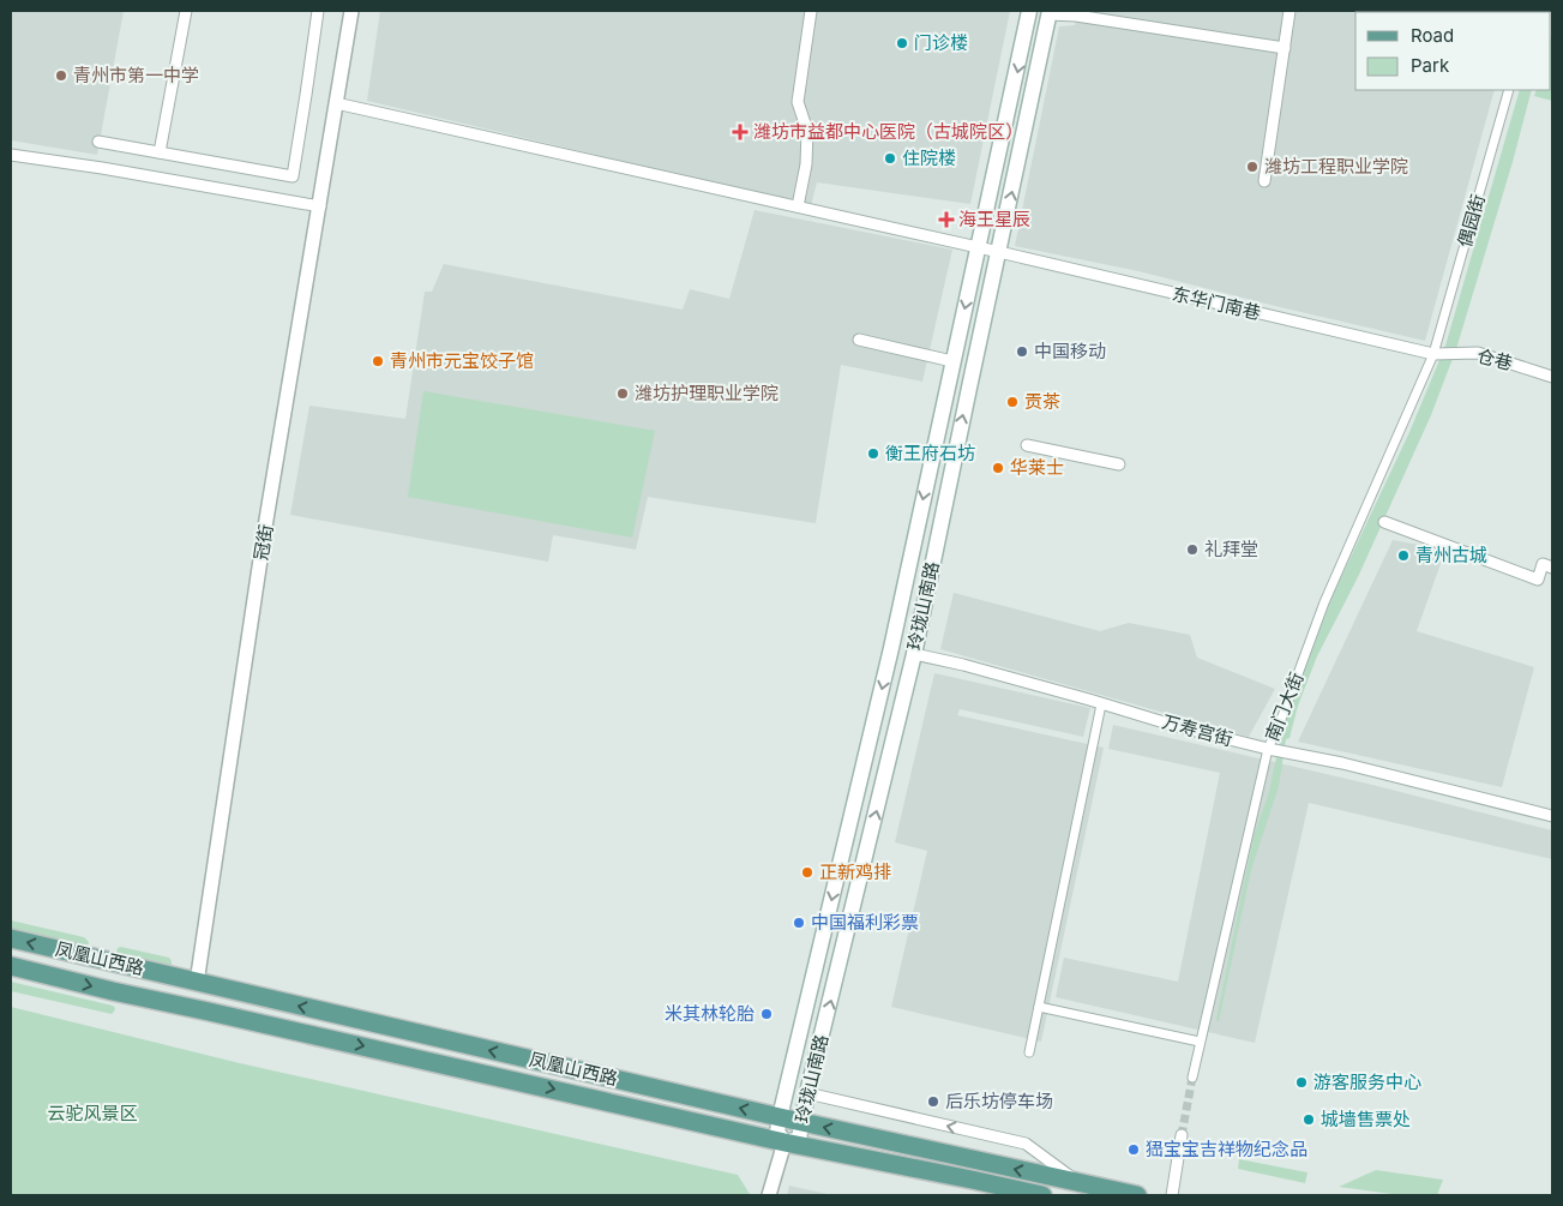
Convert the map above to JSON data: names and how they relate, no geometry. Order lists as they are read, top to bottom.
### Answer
{
  "streets": {
    "main road": ["玲珑山南路", "凤凰山西路"],
    "street": [
      "偶园街",
      "东华门南巷",
      "仓巷",
      "冠街",
      "南门大街",
      "万寿宫街"
    ]
  },
  "crossings": [
    ["偶园街", "东华门南巷"],
    ["偶园街", "仓巷"],
    ["偶园街", "南门大街"],
    ["东华门南巷", "仓巷"],
    ["东华门南巷", "冠街"],
    ["东华门南巷", "玲珑山南路"],
    ["东华门南巷", "南门大街"],
    ["仓巷", "南门大街"],
    ["冠街", "凤凰山西路"],
    ["玲珑山南路", "万寿宫街"],
    ["玲珑山南路", "凤凰山西路"],
    ["南门大街", "万寿宫街"]
  ],
  "parks": ["云驼风景区"],
  "places": {
    "other": [
      "门诊楼",
      "青州市第一中学",
      "住院楼",
      "潍坊工程职业学院",
      "中国移动",
      "青州市元宝饺子馆",
      "潍坊护理职业学院",
      "贡茶",
      "衡王府石坊",
      "华莱士",
      "礼拜堂",
      "青州古城",
      "正新鸡排",
      "中国福利彩票",
      "米其林轮胎",
      "游客服务中心",
      "后乐坊停车场",
      "城墙售票处",
      "峱宝宝吉祥物纪念品"
    ],
    "health": ["潍坊市益都中心医院（古城院区）", "海王星辰"]
  },
  "legend": ["Road", "Park"]
}
